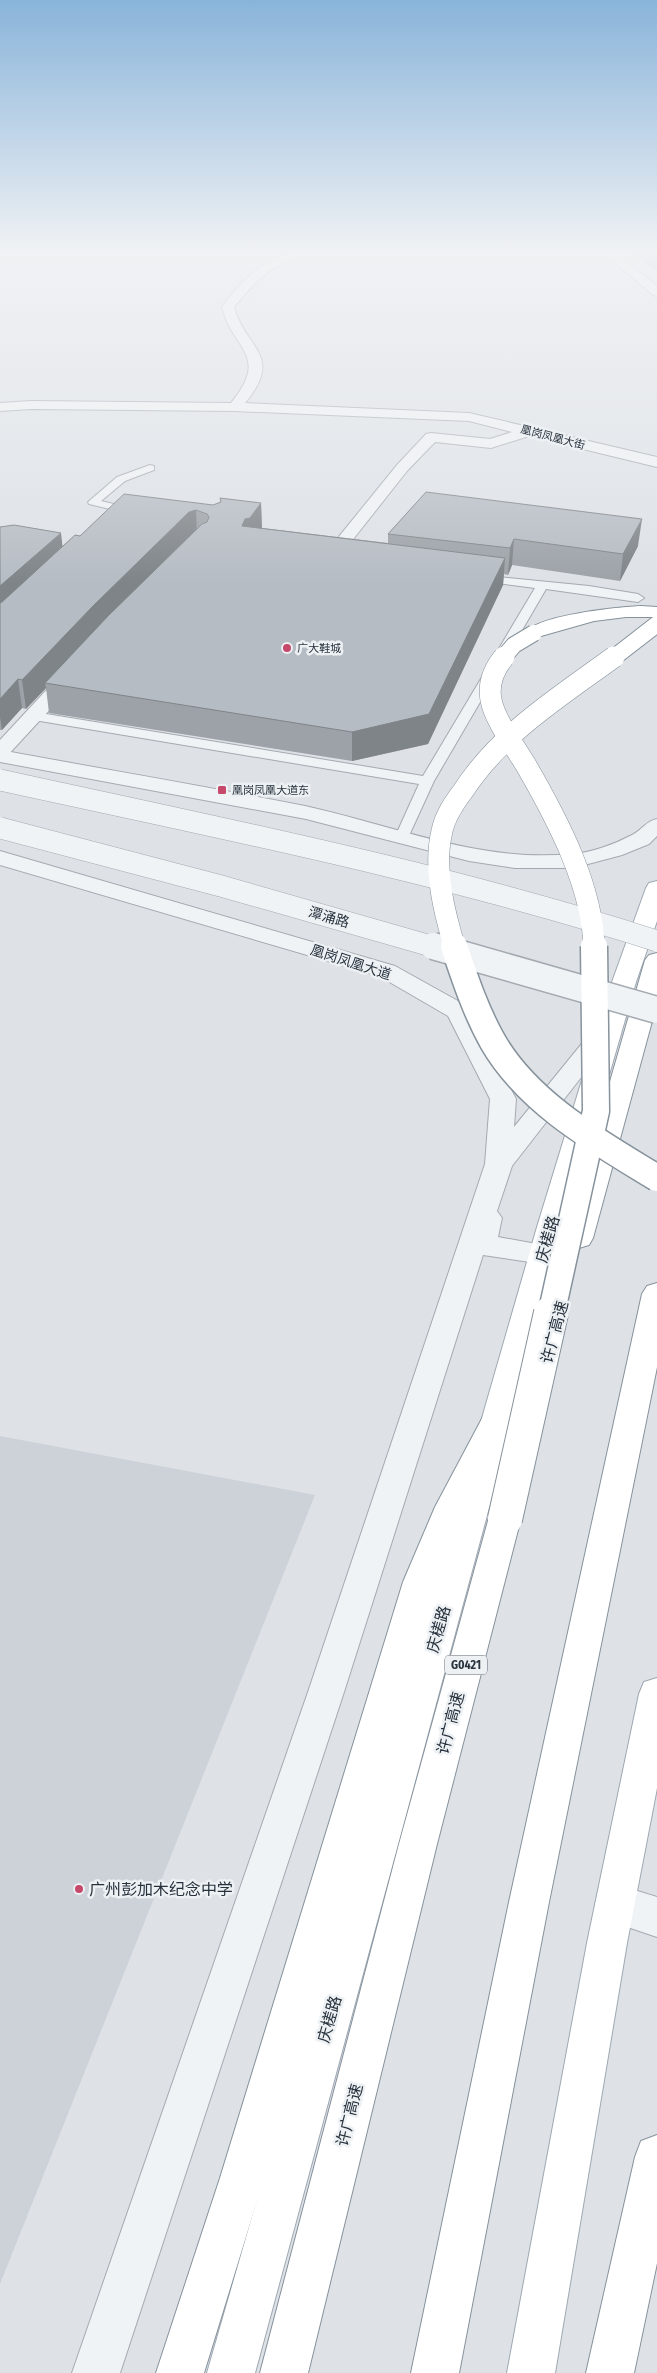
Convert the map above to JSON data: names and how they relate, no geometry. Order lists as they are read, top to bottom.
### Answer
{
  "streets": {
    "main road": ["庆槎路", "许广高速", "G0421"],
    "street": ["凰岗凤凰大街", "潭涌路", "凰岗凤凰大道"]
  },
  "crossings": [
    ["凰岗凤凰大道", "庆槎路"]
  ],
  "places": {
    "other": ["广大鞋城", "广州彭加木纪念中学"],
    "transit": ["凰岗凤凰大道东"]
  }
}
